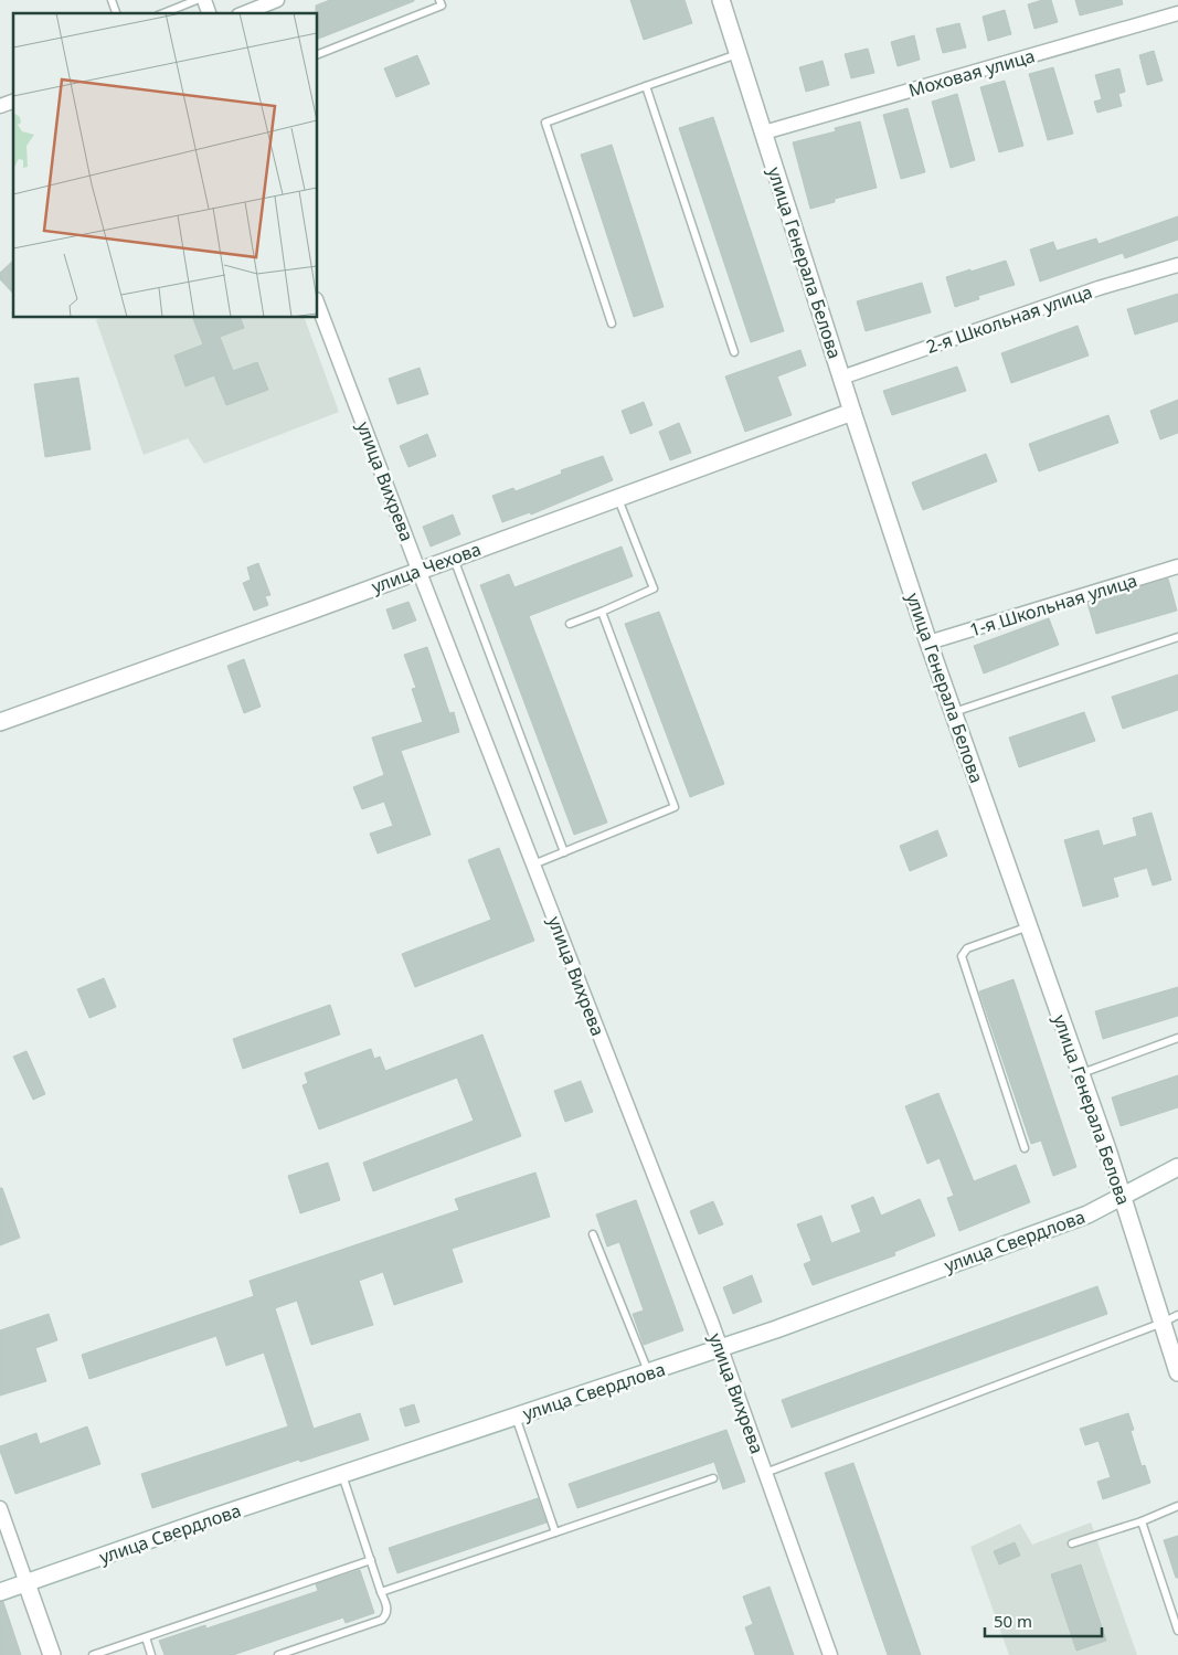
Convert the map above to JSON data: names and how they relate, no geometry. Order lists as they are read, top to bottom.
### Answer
{
  "streets": {
    "street": [
      "Моховая улица",
      "улица Генерала Белова",
      "2-я Школьная улица",
      "улица Вихрева",
      "улица Чехова",
      "1-я Школьная улица",
      "улица Свердлова"
    ]
  },
  "crossings": [
    ["Моховая улица", "улица Генерала Белова"],
    ["улица Генерала Белова", "2-я Школьная улица"],
    ["улица Генерала Белова", "улица Чехова"],
    ["улица Генерала Белова", "1-я Школьная улица"],
    ["улица Генерала Белова", "улица Свердлова"],
    ["улица Вихрева", "улица Чехова"],
    ["улица Вихрева", "улица Свердлова"]
  ],
  "scale_bar": "50 m"
}
